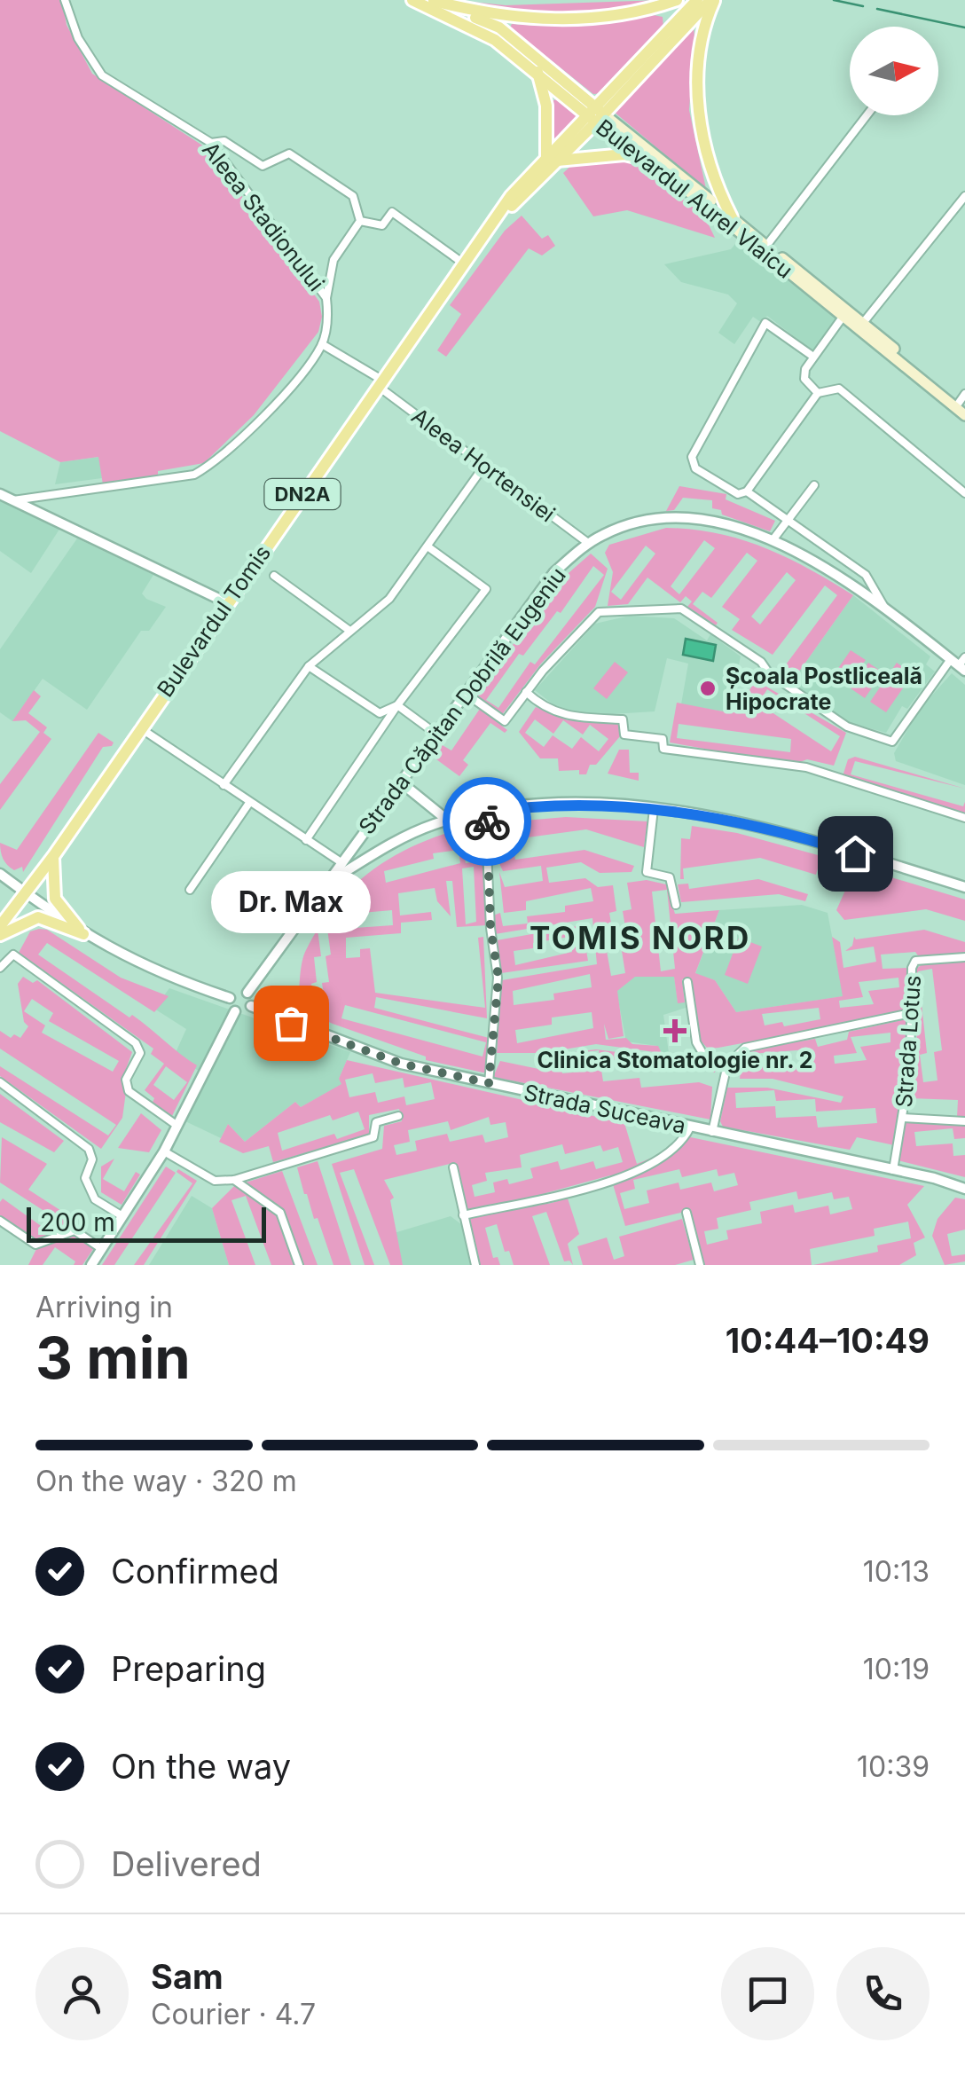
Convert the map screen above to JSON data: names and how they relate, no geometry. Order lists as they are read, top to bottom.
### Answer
{
  "streets": {
    "main road": ["Bulevardul Aurel Vlaicu", "DN2A", "Bulevardul Tomis"],
    "street": [
      "Aleea Stadionului",
      "Aleea Hortensiei",
      "Strada Căpitan Dobrilă Eugeniu",
      "Strada Lotus",
      "Strada Suceava"
    ]
  },
  "crossings": [
    ["Bulevardul Aurel Vlaicu", "Bulevardul Tomis"],
    ["Aleea Stadionului", "Aleea Hortensiei"],
    ["Aleea Hortensiei", "Bulevardul Tomis"],
    ["Aleea Hortensiei", "Strada Căpitan Dobrilă Eugeniu"],
    ["Strada Căpitan Dobrilă Eugeniu", "Strada Suceava"],
    ["Strada Lotus", "Strada Suceava"]
  ],
  "districts": ["TOMIS NORD"],
  "places": {
    "other": ["Școala Postliceală Hipocrate", "Dr. Max"],
    "health": ["Clinica Stomatologie nr. 2"]
  },
  "scale_bar": "200 m",
  "north": "right",
  "page": {
    "bubble": "Dr. Max",
    "scale": "200 m",
    "heading": ["3 min", "Arriving in", "10:44–10:49"],
    "panel": ["Sam", "Courier · 4.7"],
    "bar": "On the way · 320 m",
    "list": [
      ["Confirmed", "10:13"],
      ["Preparing", "10:19"],
      ["On the way", "10:39"],
      "Delivered"
    ]
  }
}
